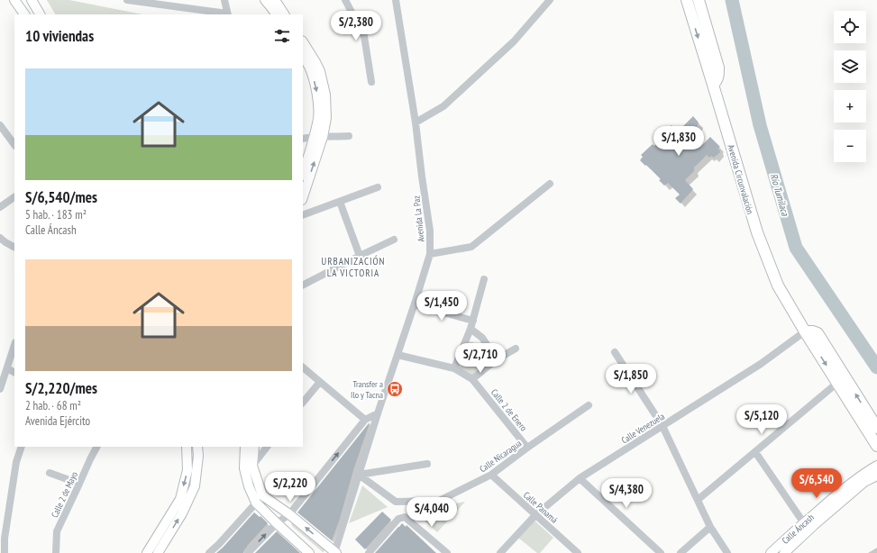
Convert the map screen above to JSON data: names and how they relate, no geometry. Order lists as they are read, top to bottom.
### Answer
{
  "streets": {
    "highway": ["Avenida Circunvalación"],
    "main road": ["Calle Áncash"],
    "street": [
      "Avenida La Paz",
      "Calle 2 de Enero",
      "Calle Venezuela",
      "Calle Nicaragua",
      "Calle 2 de Mayo",
      "Calle Panamá"
    ]
  },
  "crossings": [
    ["Avenida Circunvalación", "Calle Venezuela"],
    ["Avenida La Paz", "Calle 2 de Enero"],
    ["Avenida La Paz", "Calle Nicaragua"],
    ["Calle 2 de Enero", "Calle Nicaragua"],
    ["Calle Venezuela", "Calle Panamá"],
    ["Calle Nicaragua", "Calle Panamá"]
  ],
  "districts": ["URBANIZACIÓN LA VICTORIA"],
  "water": ["Río Tumilaca"],
  "places": {
    "bus stop": ["Transfer a Ilo y Tacna"]
  },
  "page": {
    "map_buttons": ["+", "−"],
    "price": [
      "S/2,380",
      "S/1,830",
      "S/1,450",
      "S/2,710",
      "S/1,850",
      "S/5,120",
      "S/6,540",
      "S/2,220",
      "S/4,380",
      "S/4,040"
    ],
    "heading": "10 viviendas",
    "list": [
      {
        "name": "S/6,540/mes",
        "note": "5 hab. · 183 m² · Calle Áncash"
      },
      {
        "name": "S/2,220/mes",
        "note": "2 hab. · 68 m² · Avenida Ejército"
      }
    ]
  }
}
